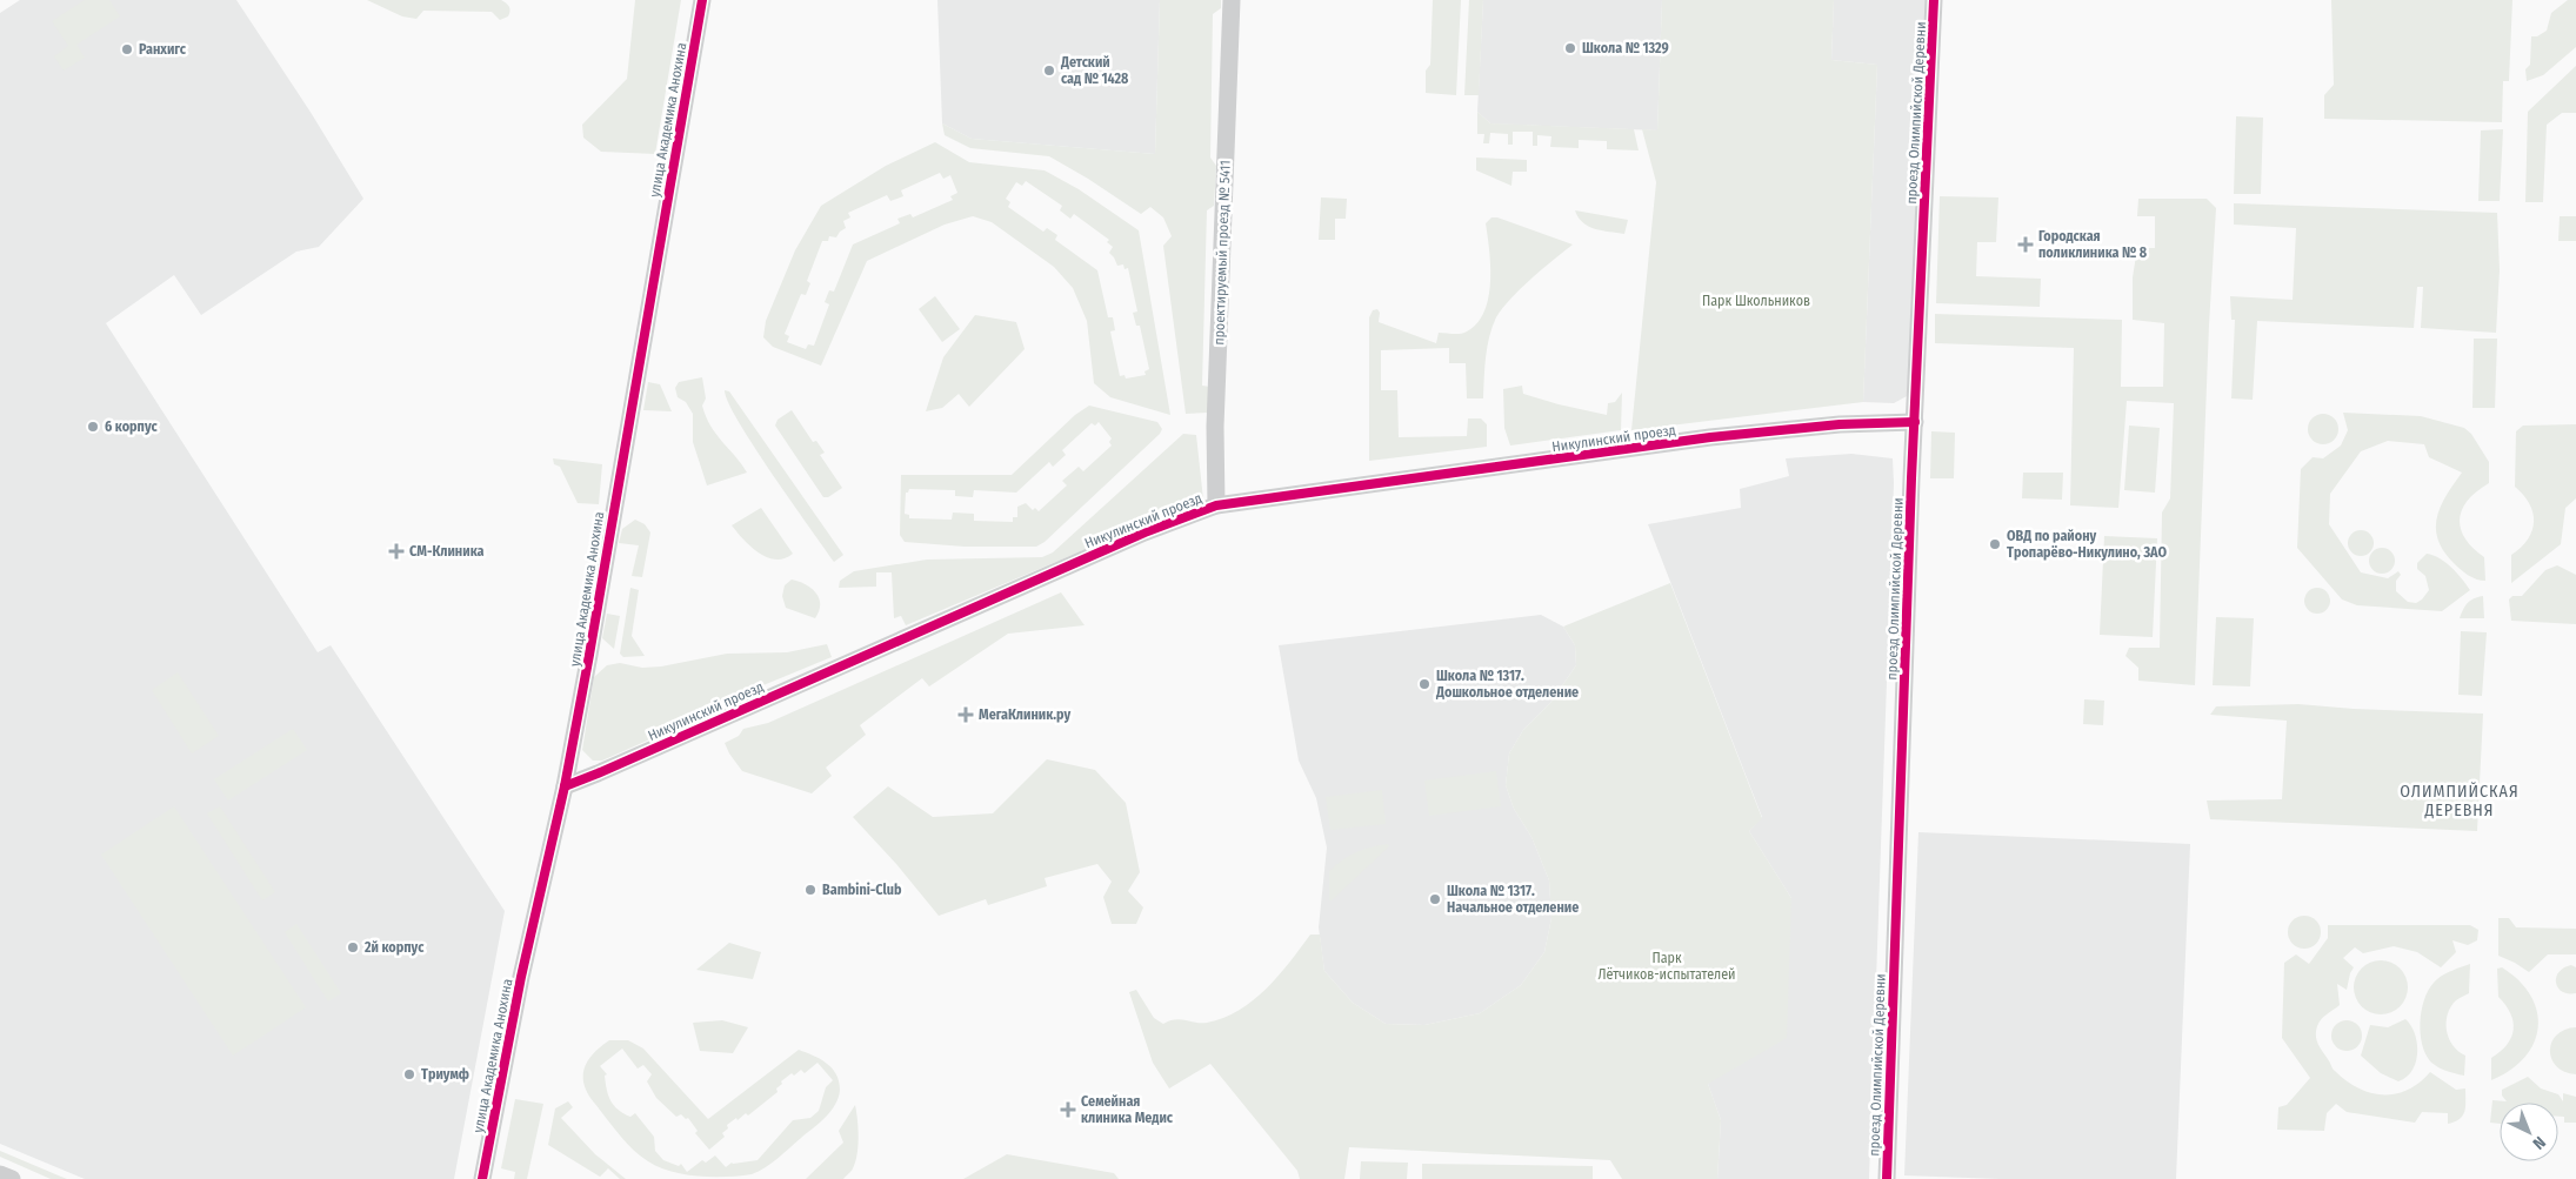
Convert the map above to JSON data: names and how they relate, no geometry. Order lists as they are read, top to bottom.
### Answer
{
  "streets": {
    "street": [
      "проезд Олимпийской Деревни",
      "улица Академика Анохина",
      "проектируемый проезд № 5411",
      "Никулинский проезд"
    ]
  },
  "crossings": [
    ["проезд Олимпийской Деревни", "Никулинский проезд"],
    ["улица Академика Анохина", "Никулинский проезд"],
    ["проектируемый проезд № 5411", "Никулинский проезд"]
  ],
  "districts": ["ОЛИМПИЙСКАЯ ДЕРЕВНЯ"],
  "parks": ["Парк Школьников", "Парк Лётчиков-испытателей"],
  "places": {
    "other": [
      "Школа № 1329",
      "Ранхигс",
      "Детский сад № 1428",
      "6 корпус",
      "ОВД по району Тропарёво-Никулино, ЗАО",
      "Школа № 1317. Дошкольное отделение",
      "Bambini-Club",
      "Школа № 1317. Начальное отделение",
      "2й корпус",
      "Триумф"
    ],
    "health": [
      "Городская поликлиника № 8",
      "СМ-Клиника",
      "МегаКлиник.ру",
      "Семейная клиника Медис"
    ]
  },
  "north": "bottom right"
}
